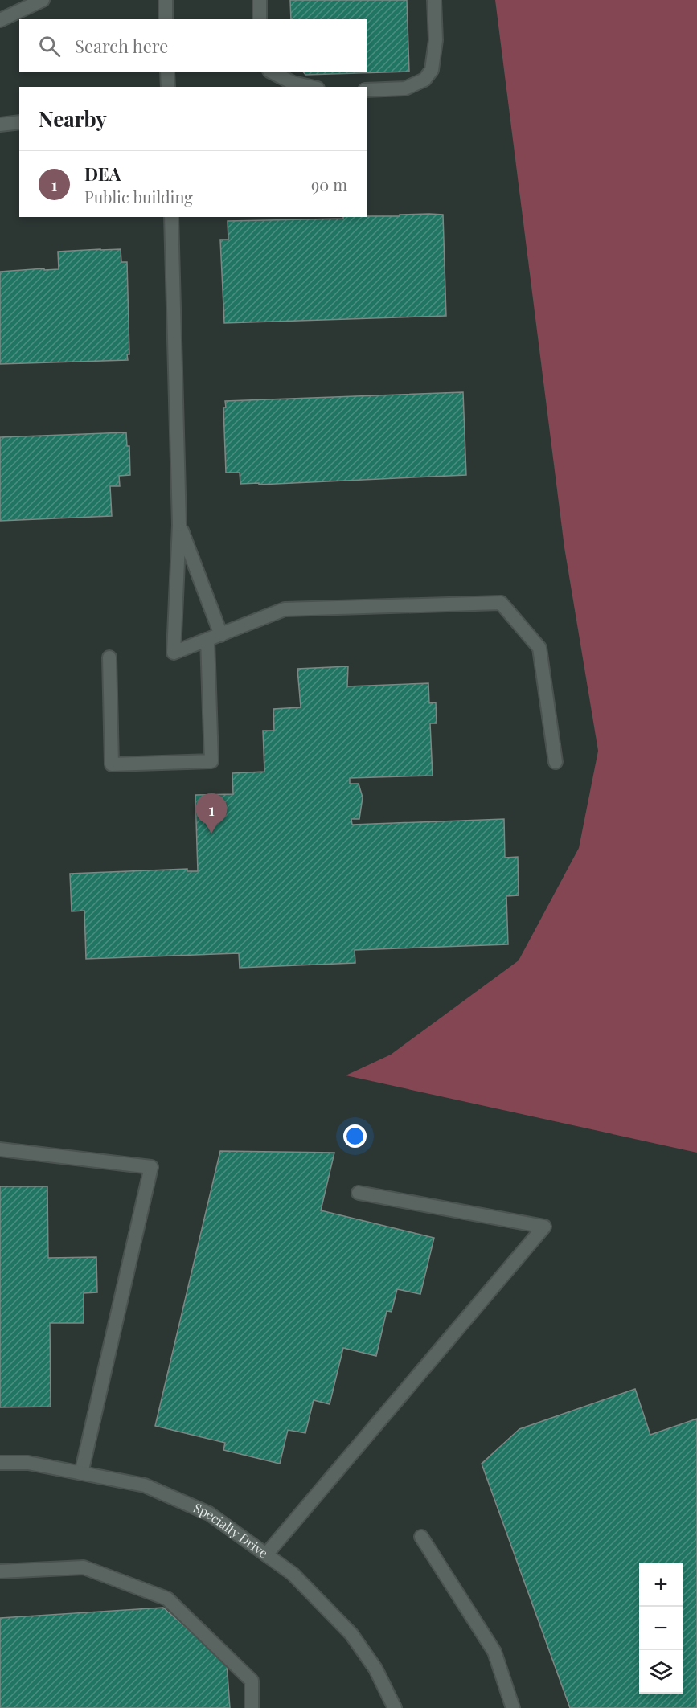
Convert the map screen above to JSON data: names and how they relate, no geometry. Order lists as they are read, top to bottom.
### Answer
{
  "streets": {
    "street": ["Specialty Drive"]
  },
  "page": {
    "search": "Search here",
    "heading": "Nearby",
    "list": [
      {
        "mark": "1",
        "name": "DEA",
        "note": "Public building",
        "value": "90 m"
      }
    ],
    "pins": "1",
    "map_buttons": ["+", "−"]
  }
}
